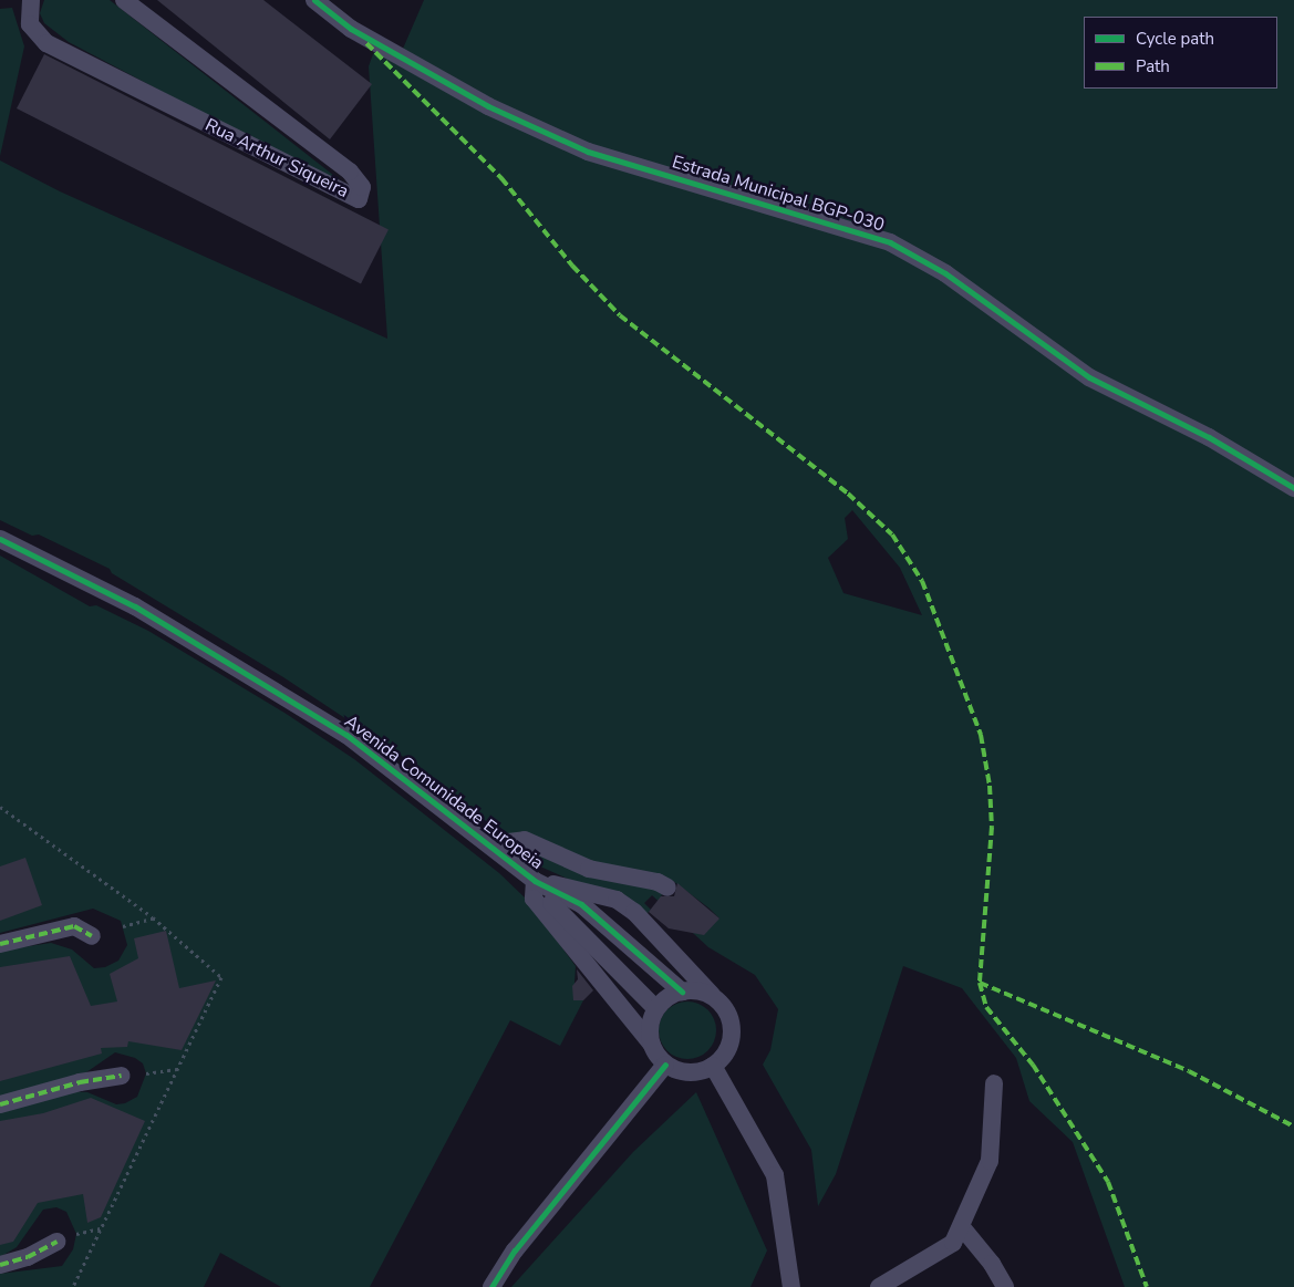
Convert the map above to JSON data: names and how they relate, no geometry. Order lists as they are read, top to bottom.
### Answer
{
  "streets": {
    "street": ["Rua Arthur Siqueira", "Estrada Municipal BGP-030", "Avenida Comunidade Europeia"]
  },
  "legend": ["Cycle path", "Path"]
}
